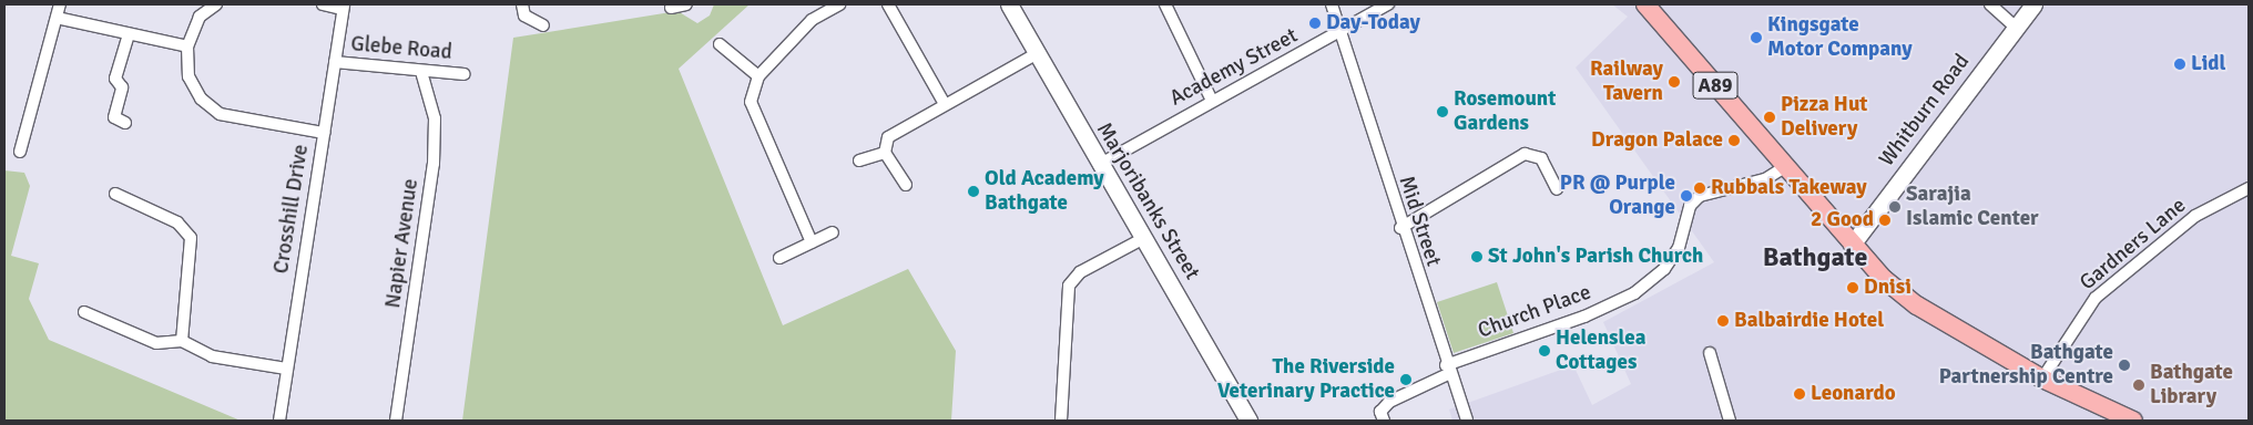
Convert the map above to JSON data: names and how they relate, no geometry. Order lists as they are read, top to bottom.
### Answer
{
  "streets": {
    "main road": ["A89", "Whitburn Road", "Marjoribanks Street"],
    "street": [
      "Glebe Road",
      "Academy Street",
      "Crosshill Drive",
      "Mid Street",
      "Napier Avenue",
      "Gardners Lane",
      "Church Place"
    ]
  },
  "crossings": [
    ["Glebe Road", "Crosshill Drive"],
    ["Glebe Road", "Napier Avenue"],
    ["Academy Street", "Marjoribanks Street"],
    ["Academy Street", "Mid Street"],
    ["A89", "Whitburn Road"],
    ["A89", "Gardners Lane"],
    ["A89", "Church Place"],
    ["Mid Street", "Church Place"]
  ],
  "districts": ["Bathgate"],
  "places": [
    "Day-Today",
    "Kingsgate Motor Company",
    "Lidl",
    "Railway Tavern",
    "Rosemount Gardens",
    "Pizza Hut Delivery",
    "Dragon Palace",
    "Rubbals Takeway",
    "Old Academy Bathgate",
    "PR @ Purple Orange",
    "Sarajia Islamic Center",
    "2 Good",
    "St John's Parish Church",
    "Dnisi",
    "Balbairdie Hotel",
    "Helenslea Cottages",
    "Bathgate Partnership Centre",
    "The Riverside Veterinary Practice",
    "Bathgate Library",
    "Leonardo"
  ]
}
